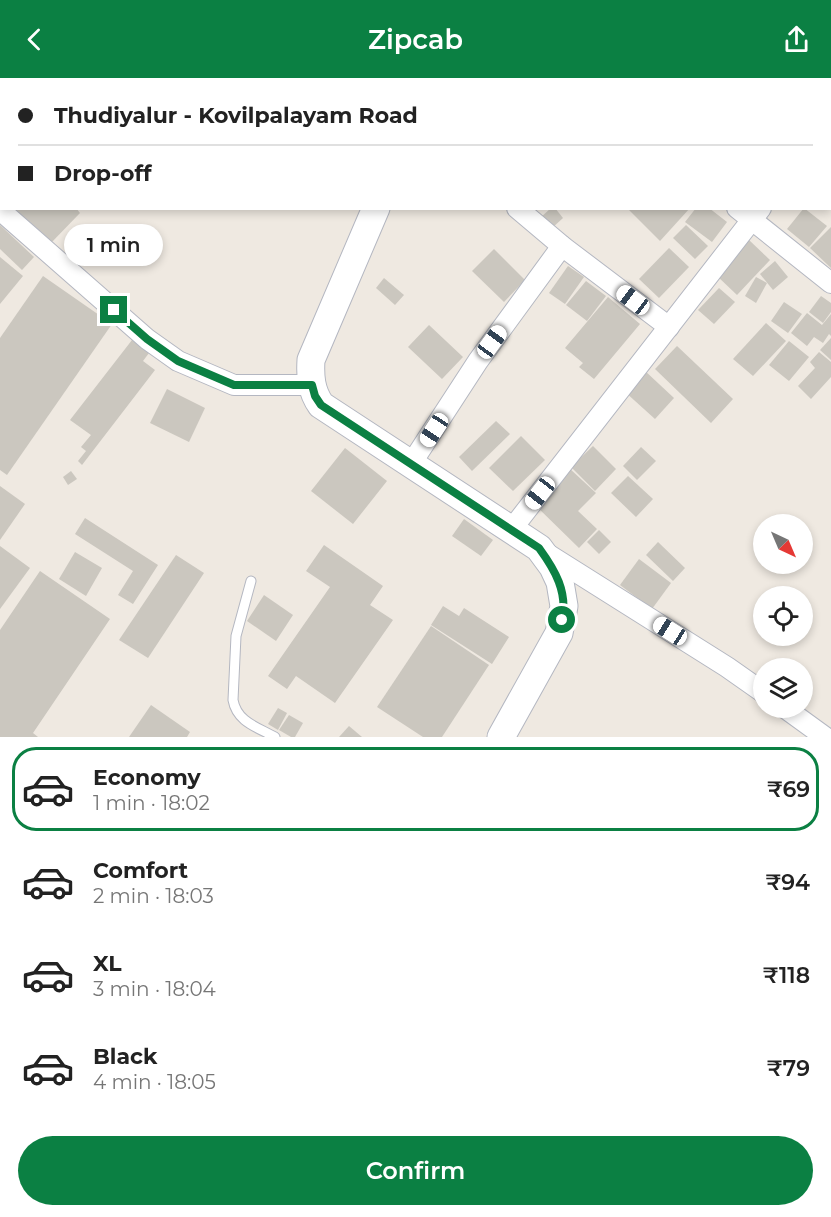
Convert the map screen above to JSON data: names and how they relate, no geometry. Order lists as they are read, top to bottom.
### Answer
{
  "north": "bottom right",
  "page": {
    "header": "Zipcab",
    "banner": ["Thudiyalur - Kovilpalayam Road", "Drop-off"],
    "bubble": "1 min",
    "list": [
      {
        "name": "Economy",
        "note": "1 min · 18:02",
        "value": "₹69"
      },
      {
        "name": "Comfort",
        "note": "2 min · 18:03",
        "value": "₹94"
      },
      {
        "name": "XL",
        "note": "3 min · 18:04",
        "value": "₹118"
      },
      {
        "name": "Black",
        "note": "4 min · 18:05",
        "value": "₹79"
      }
    ],
    "buttons": "Confirm"
  }
}
